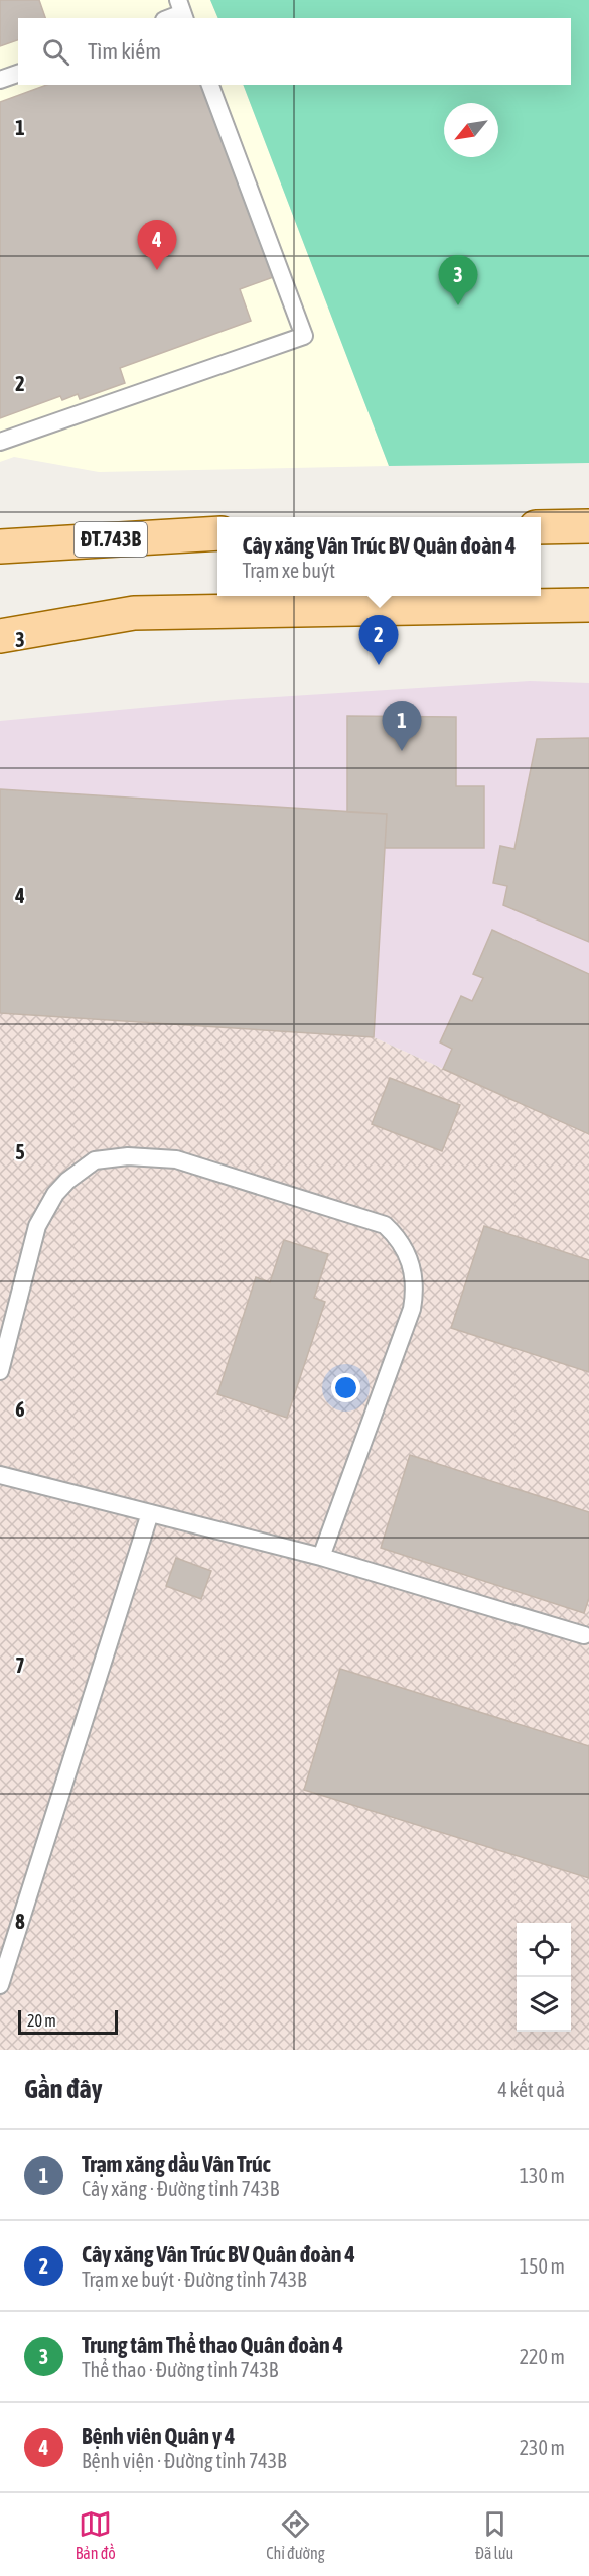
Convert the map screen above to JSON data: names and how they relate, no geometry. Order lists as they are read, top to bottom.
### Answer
{
  "streets": {
    "main road": ["ĐT.743B"]
  },
  "scale_bar": "20 m",
  "north": "bottom left",
  "page": {
    "search": "Tìm kiếm",
    "pins": [
      "4",
      "3",
      "2",
      "1"
    ],
    "popup": ["Cây xăng Vân Trúc BV Quân đoàn 4", "Trạm xe buýt"],
    "scale": "20 m",
    "heading": ["Gần đây", "4 kết quả"],
    "list": [
      {
        "mark": "1",
        "name": "Trạm xăng dầu Vân Trúc",
        "note": "Cây xăng · Đường tỉnh 743B",
        "value": "130 m"
      },
      {
        "mark": "2",
        "name": "Cây xăng Vân Trúc BV Quân đoàn 4",
        "note": "Trạm xe buýt · Đường tỉnh 743B",
        "value": "150 m"
      },
      {
        "mark": "3",
        "name": "Trung tâm Thể thao Quân đoàn 4",
        "note": "Thể thao · Đường tỉnh 743B",
        "value": "220 m"
      },
      {
        "mark": "4",
        "name": "Bệnh viên Quân y 4",
        "note": "Bệnh viện · Đường tỉnh 743B",
        "value": "230 m"
      }
    ],
    "nav": ["Bản đồ", "Chỉ đường", "Đã lưu"]
  },
  "grid": {
    "rows": [
      "1",
      "2",
      "3",
      "4",
      "5",
      "6",
      "7",
      "8"
    ]
  }
}
